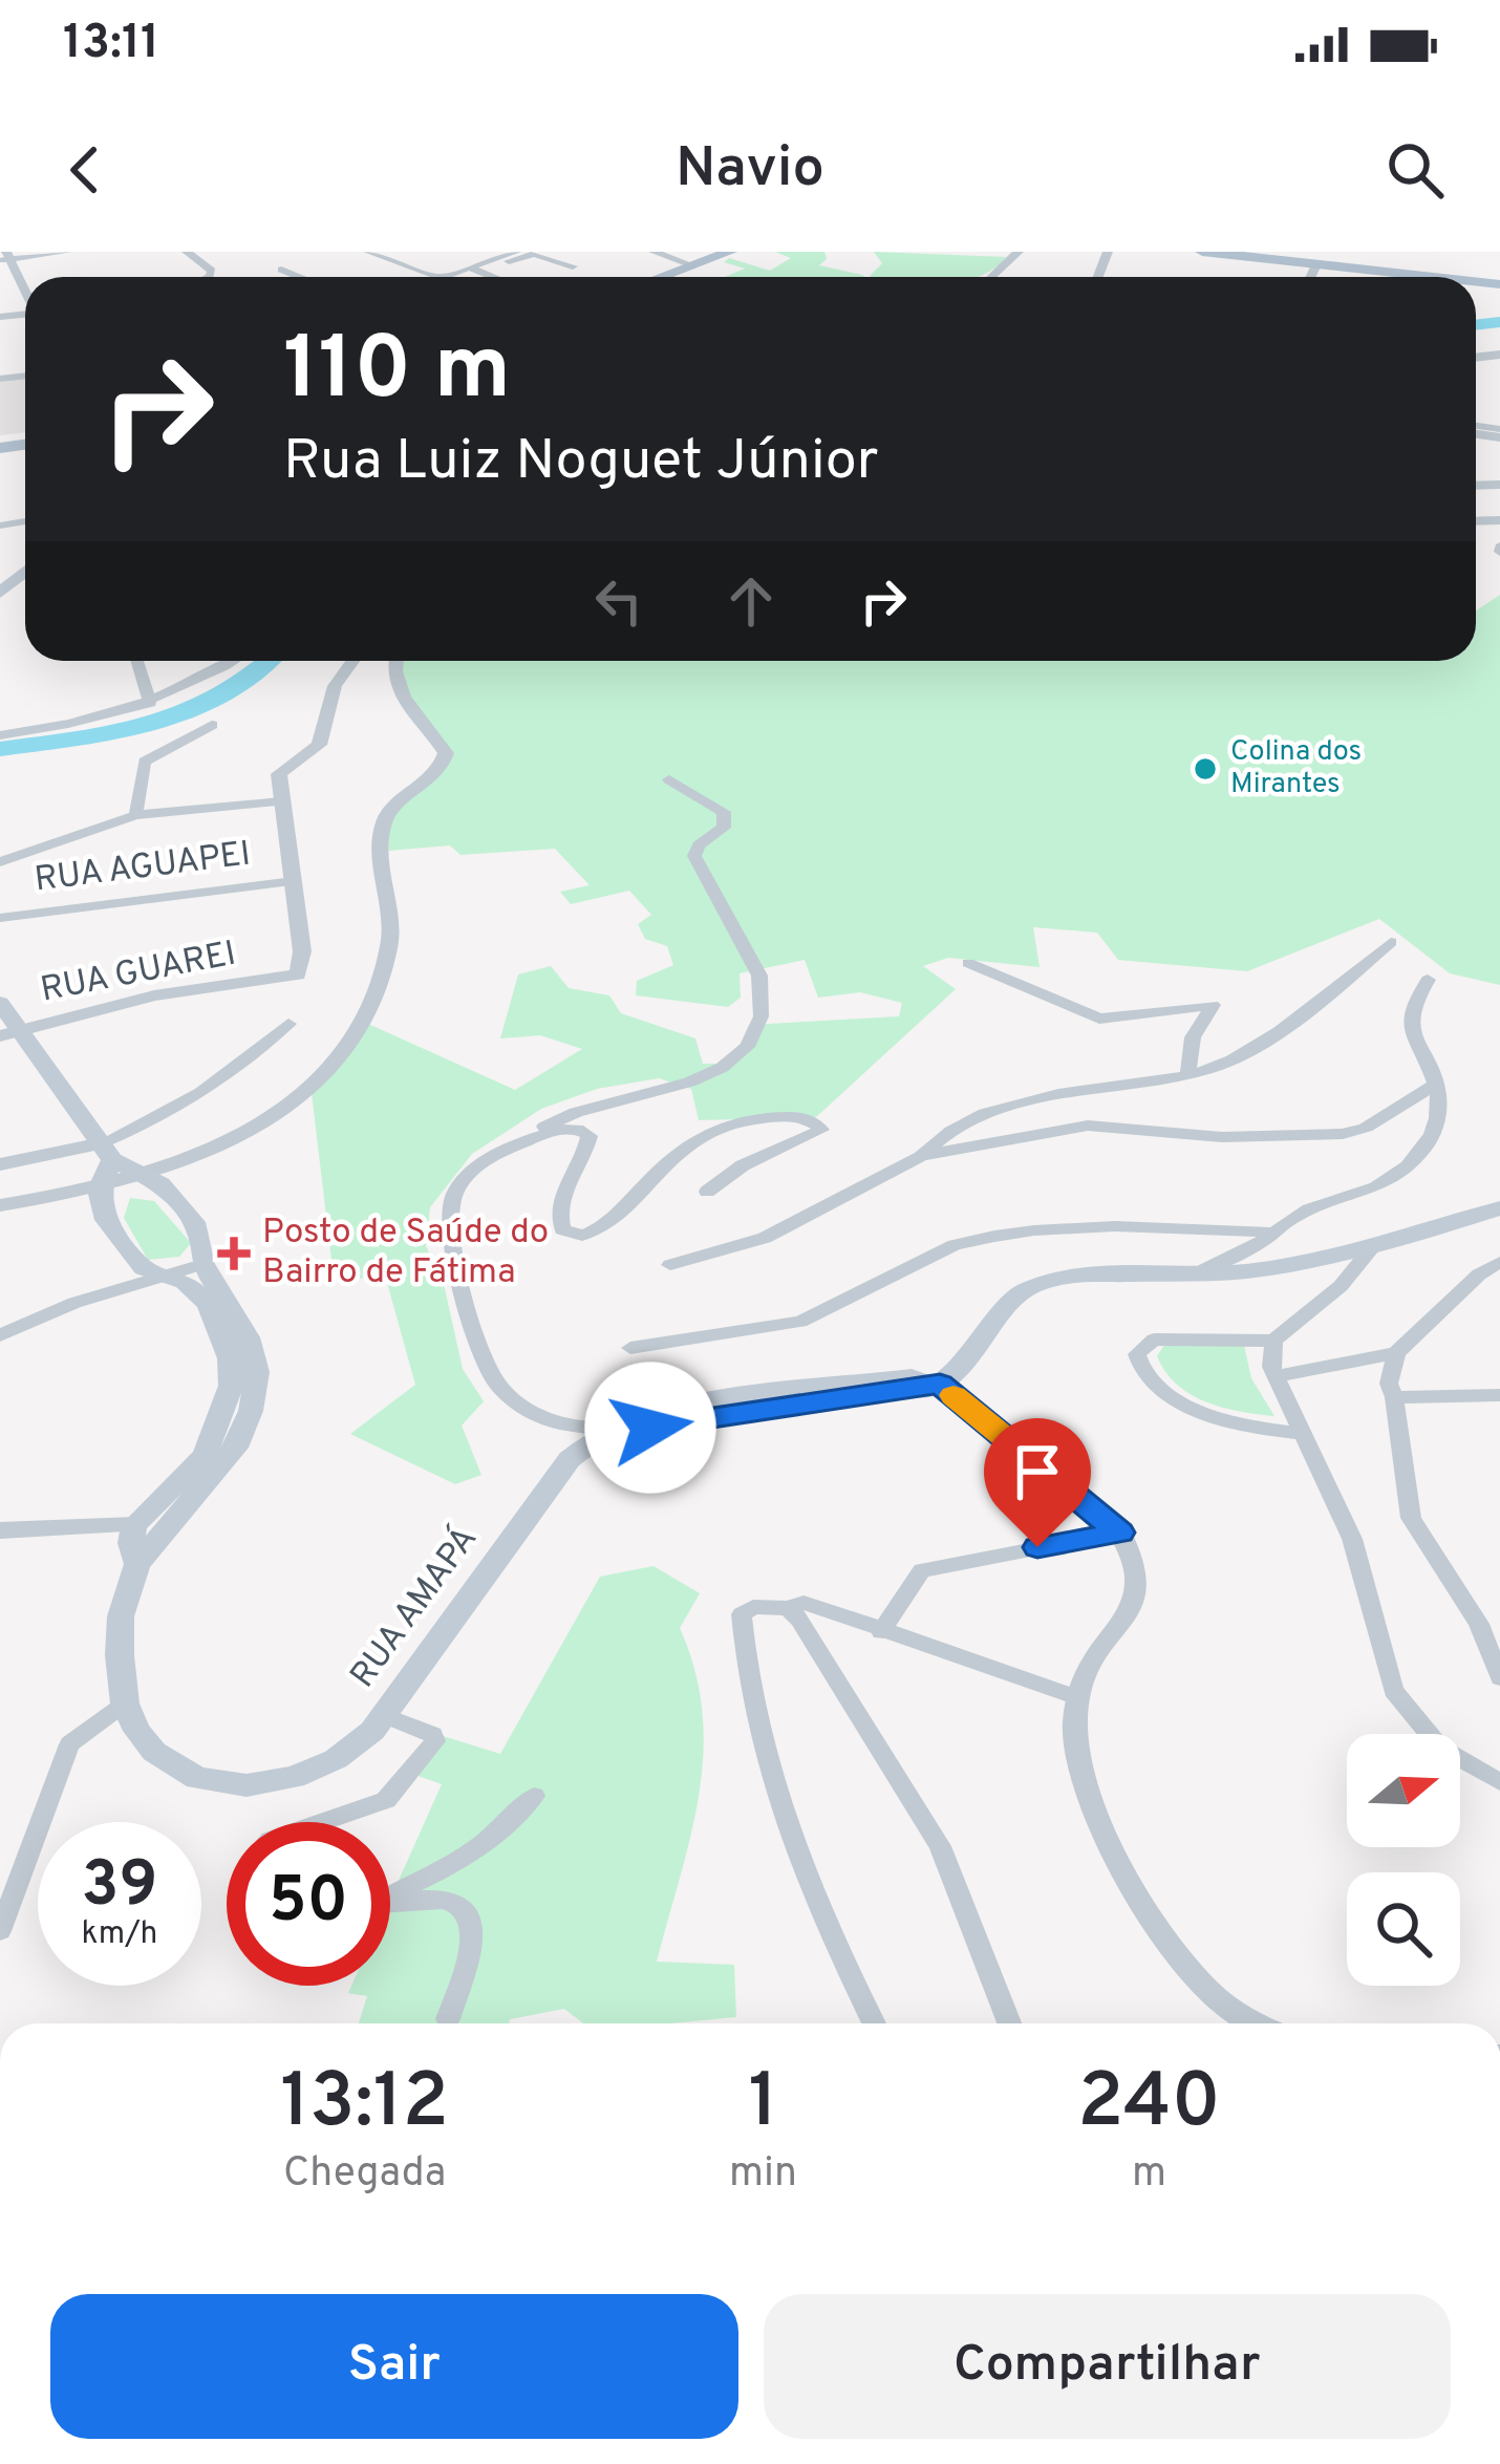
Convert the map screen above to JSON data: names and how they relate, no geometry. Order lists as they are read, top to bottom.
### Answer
{
  "streets": {
    "main road": ["RUA AMAPÁ"],
    "street": ["RUA AGUAPEI", "RUA GUAREI"]
  },
  "crossings": [
    ["RUA AGUAPEI", "RUA GUAREI"]
  ],
  "places": {
    "other": ["Colina dos Mirantes"],
    "health": ["Posto de Saúde do Bairro de Fátima"]
  },
  "north": "right",
  "page": {
    "status": "13:11",
    "header": "Navio",
    "turn": ["110 m", "Rua Luiz Noguet Júnior"],
    "speed": "39 km/h",
    "limit": "50",
    "eta": [
      "13:12",
      "Chegada",
      "1",
      "min",
      "240",
      "m"
    ],
    "buttons": ["Sair", "Compartilhar"]
  }
}
